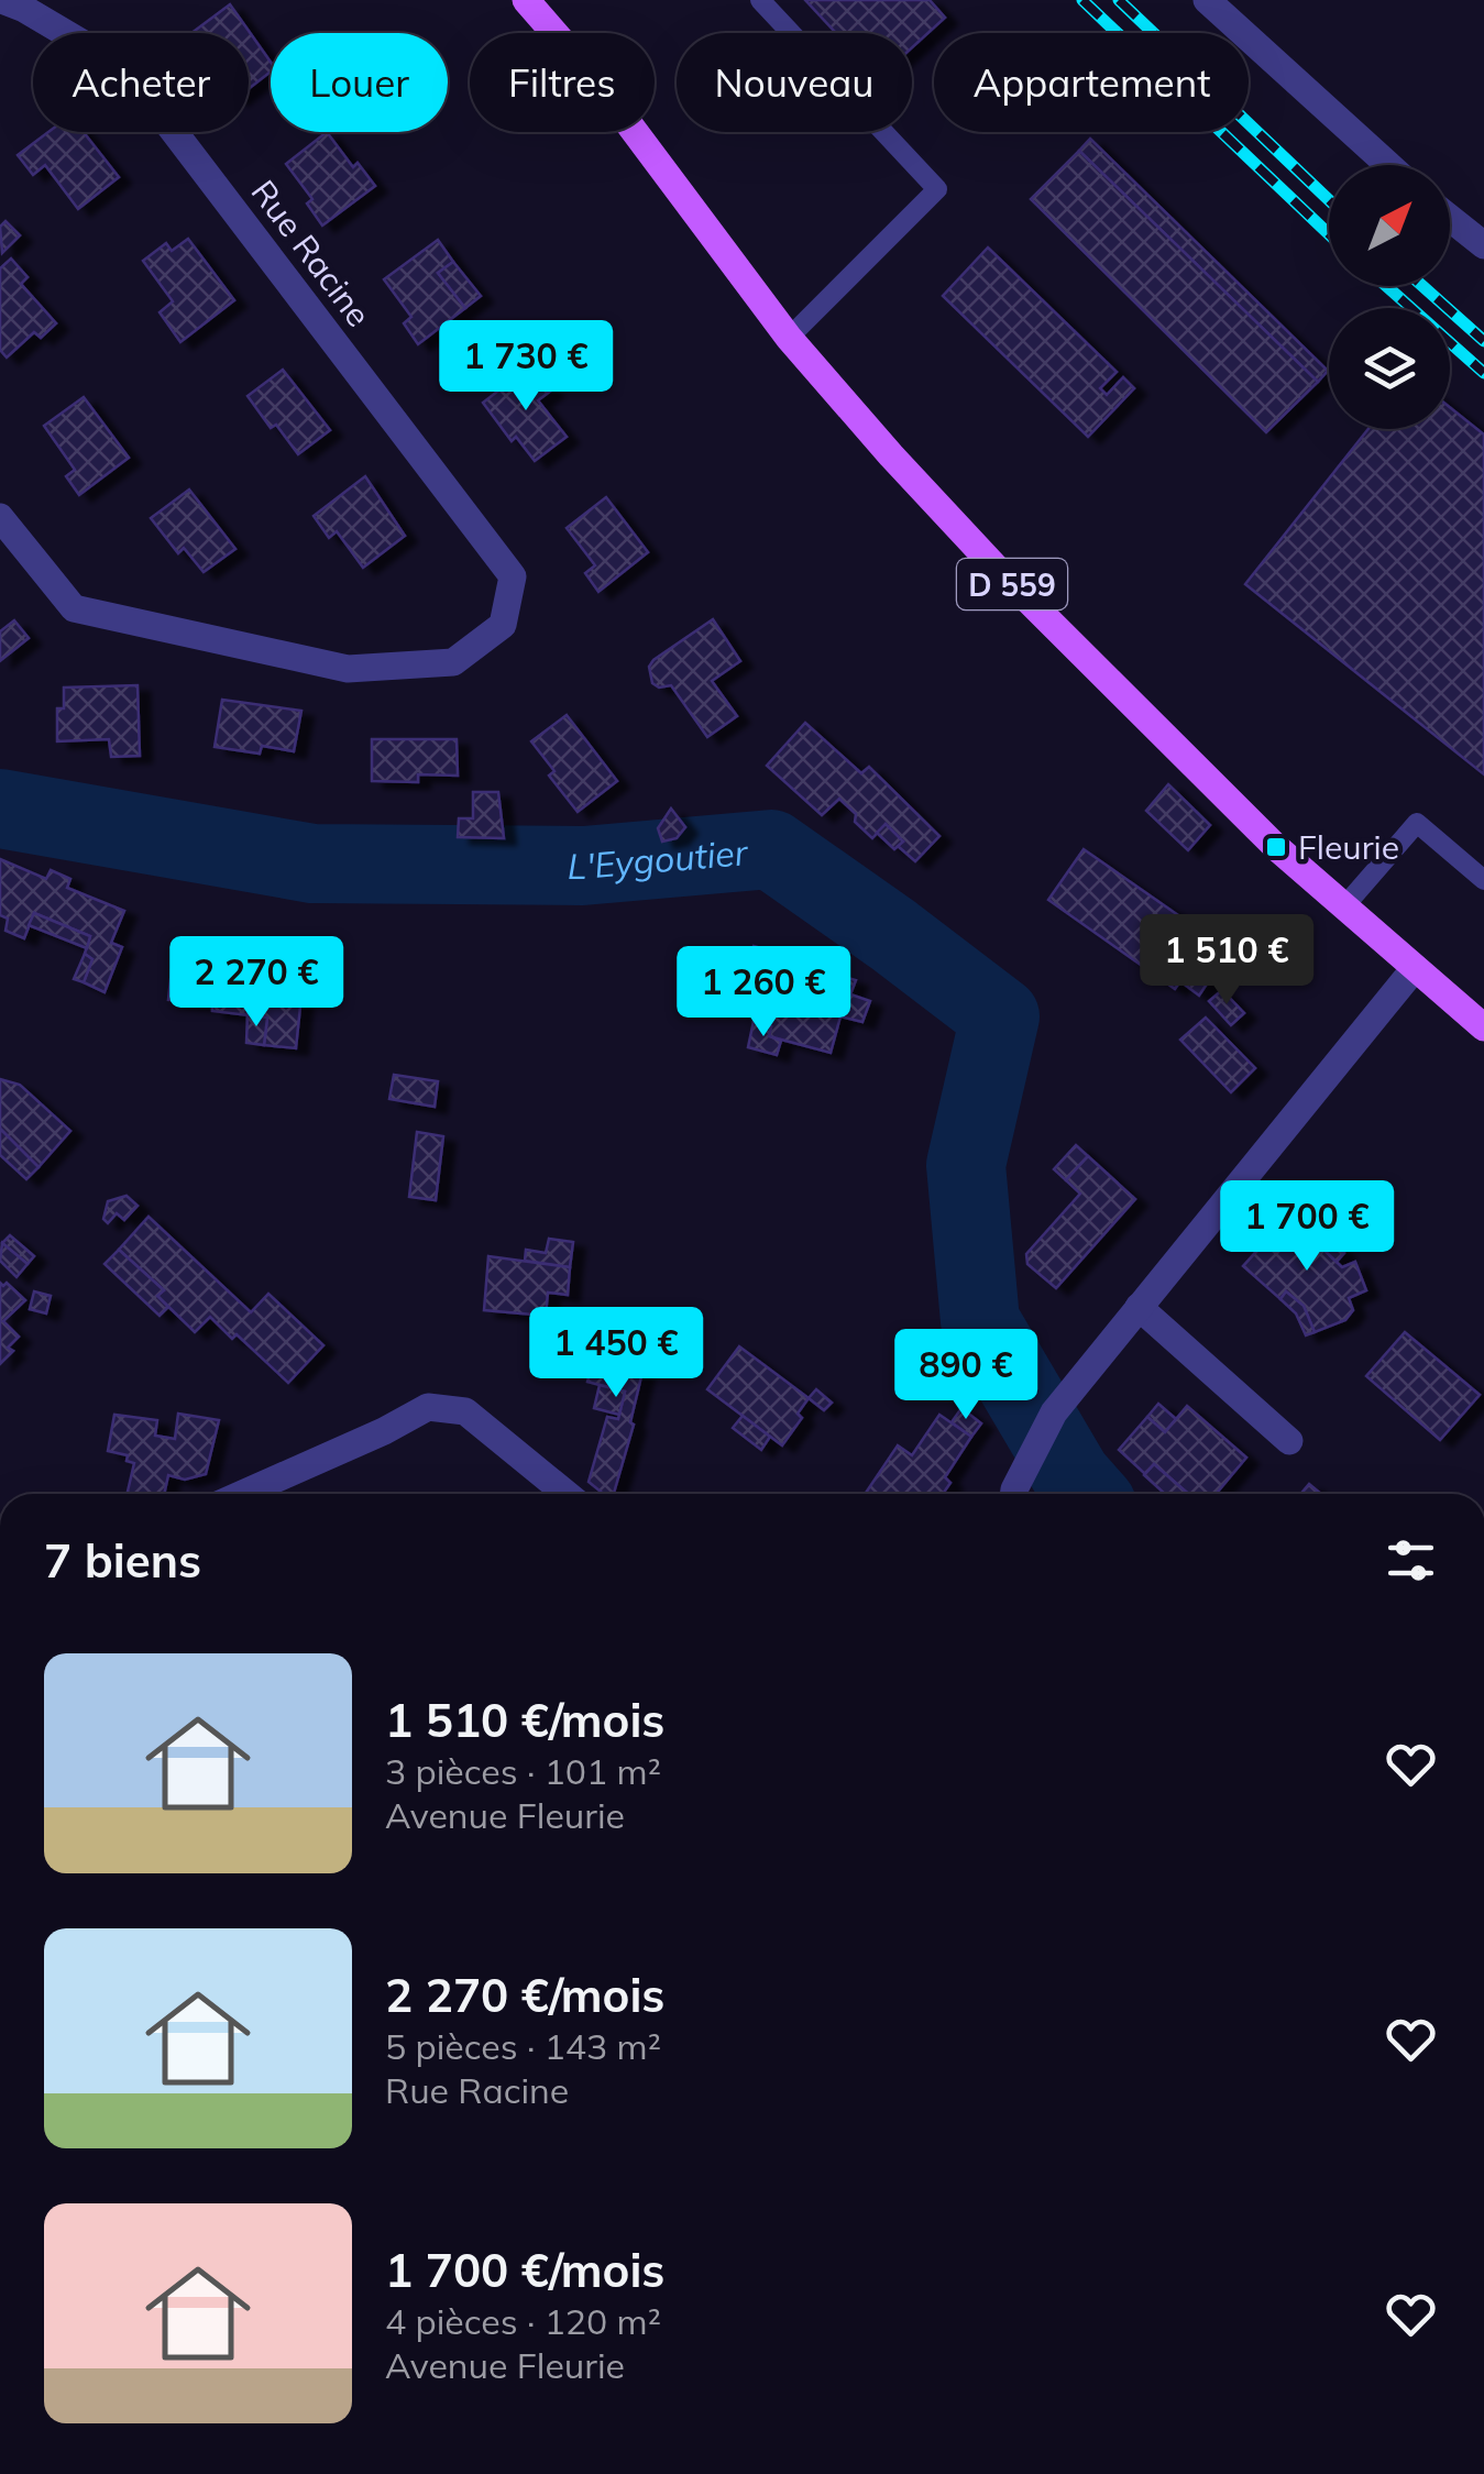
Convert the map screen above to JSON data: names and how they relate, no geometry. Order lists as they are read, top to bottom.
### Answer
{
  "streets": {
    "main road": ["D 559"],
    "street": ["Rue Racine"]
  },
  "water": ["L'Eygoutier"],
  "places": {
    "transit": ["Fleurie"]
  },
  "north": "top right",
  "page": {
    "chip": [
      "Acheter",
      "Louer",
      "Filtres",
      "Nouveau",
      "Appartement"
    ],
    "price": [
      "1 730 €",
      "1 510 €",
      "2 270 €",
      "1 260 €",
      "1 700 €",
      "1 450 €",
      "890 €"
    ],
    "heading": "7 biens",
    "list": [
      {
        "name": "1 510 €/mois",
        "note": "3 pièces · 101 m² · Avenue Fleurie"
      },
      {
        "name": "2 270 €/mois",
        "note": "5 pièces · 143 m² · Rue Racine"
      },
      {
        "name": "1 700 €/mois",
        "note": "4 pièces · 120 m² · Avenue Fleurie"
      }
    ]
  }
}
